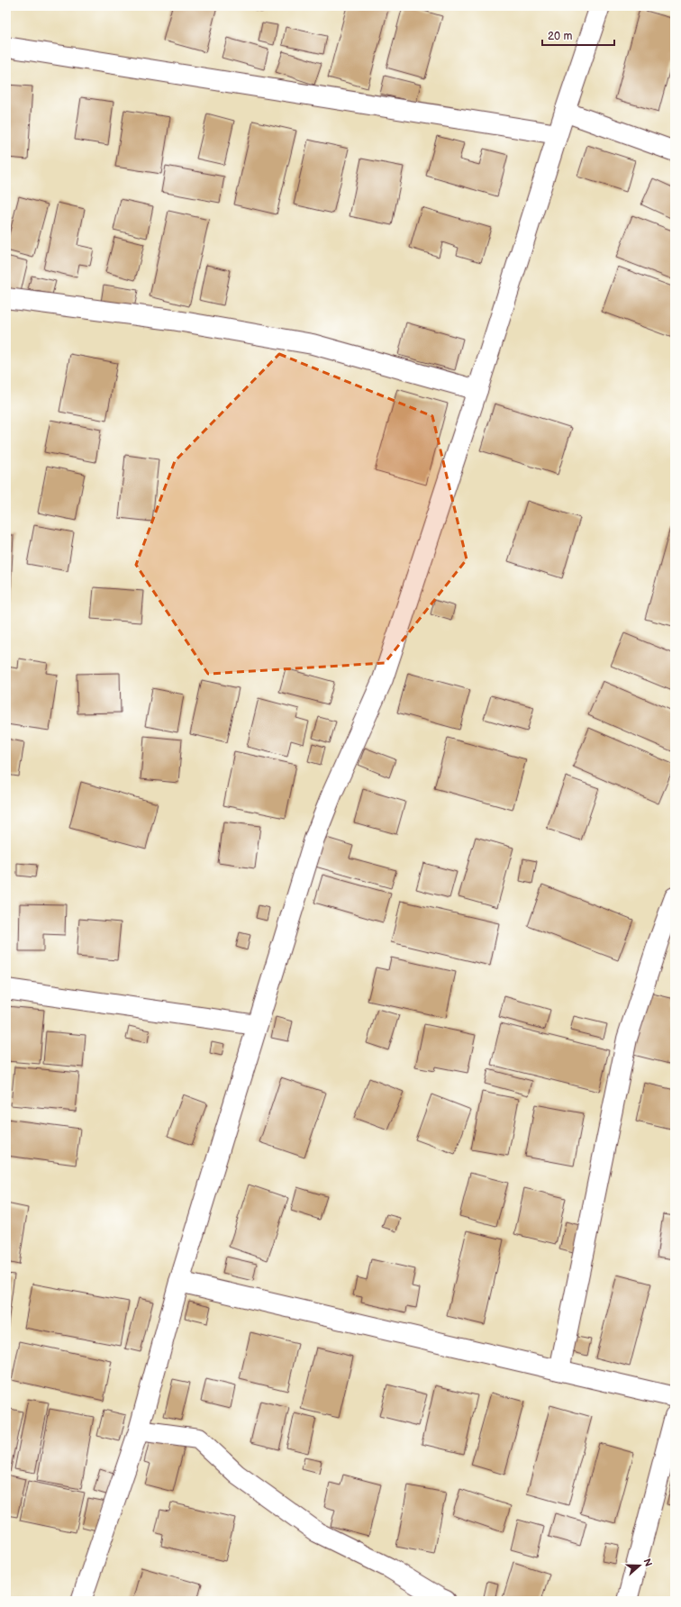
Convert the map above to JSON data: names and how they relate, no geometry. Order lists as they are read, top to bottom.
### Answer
{
  "scale_bar": "20 m",
  "north": "right"
}
